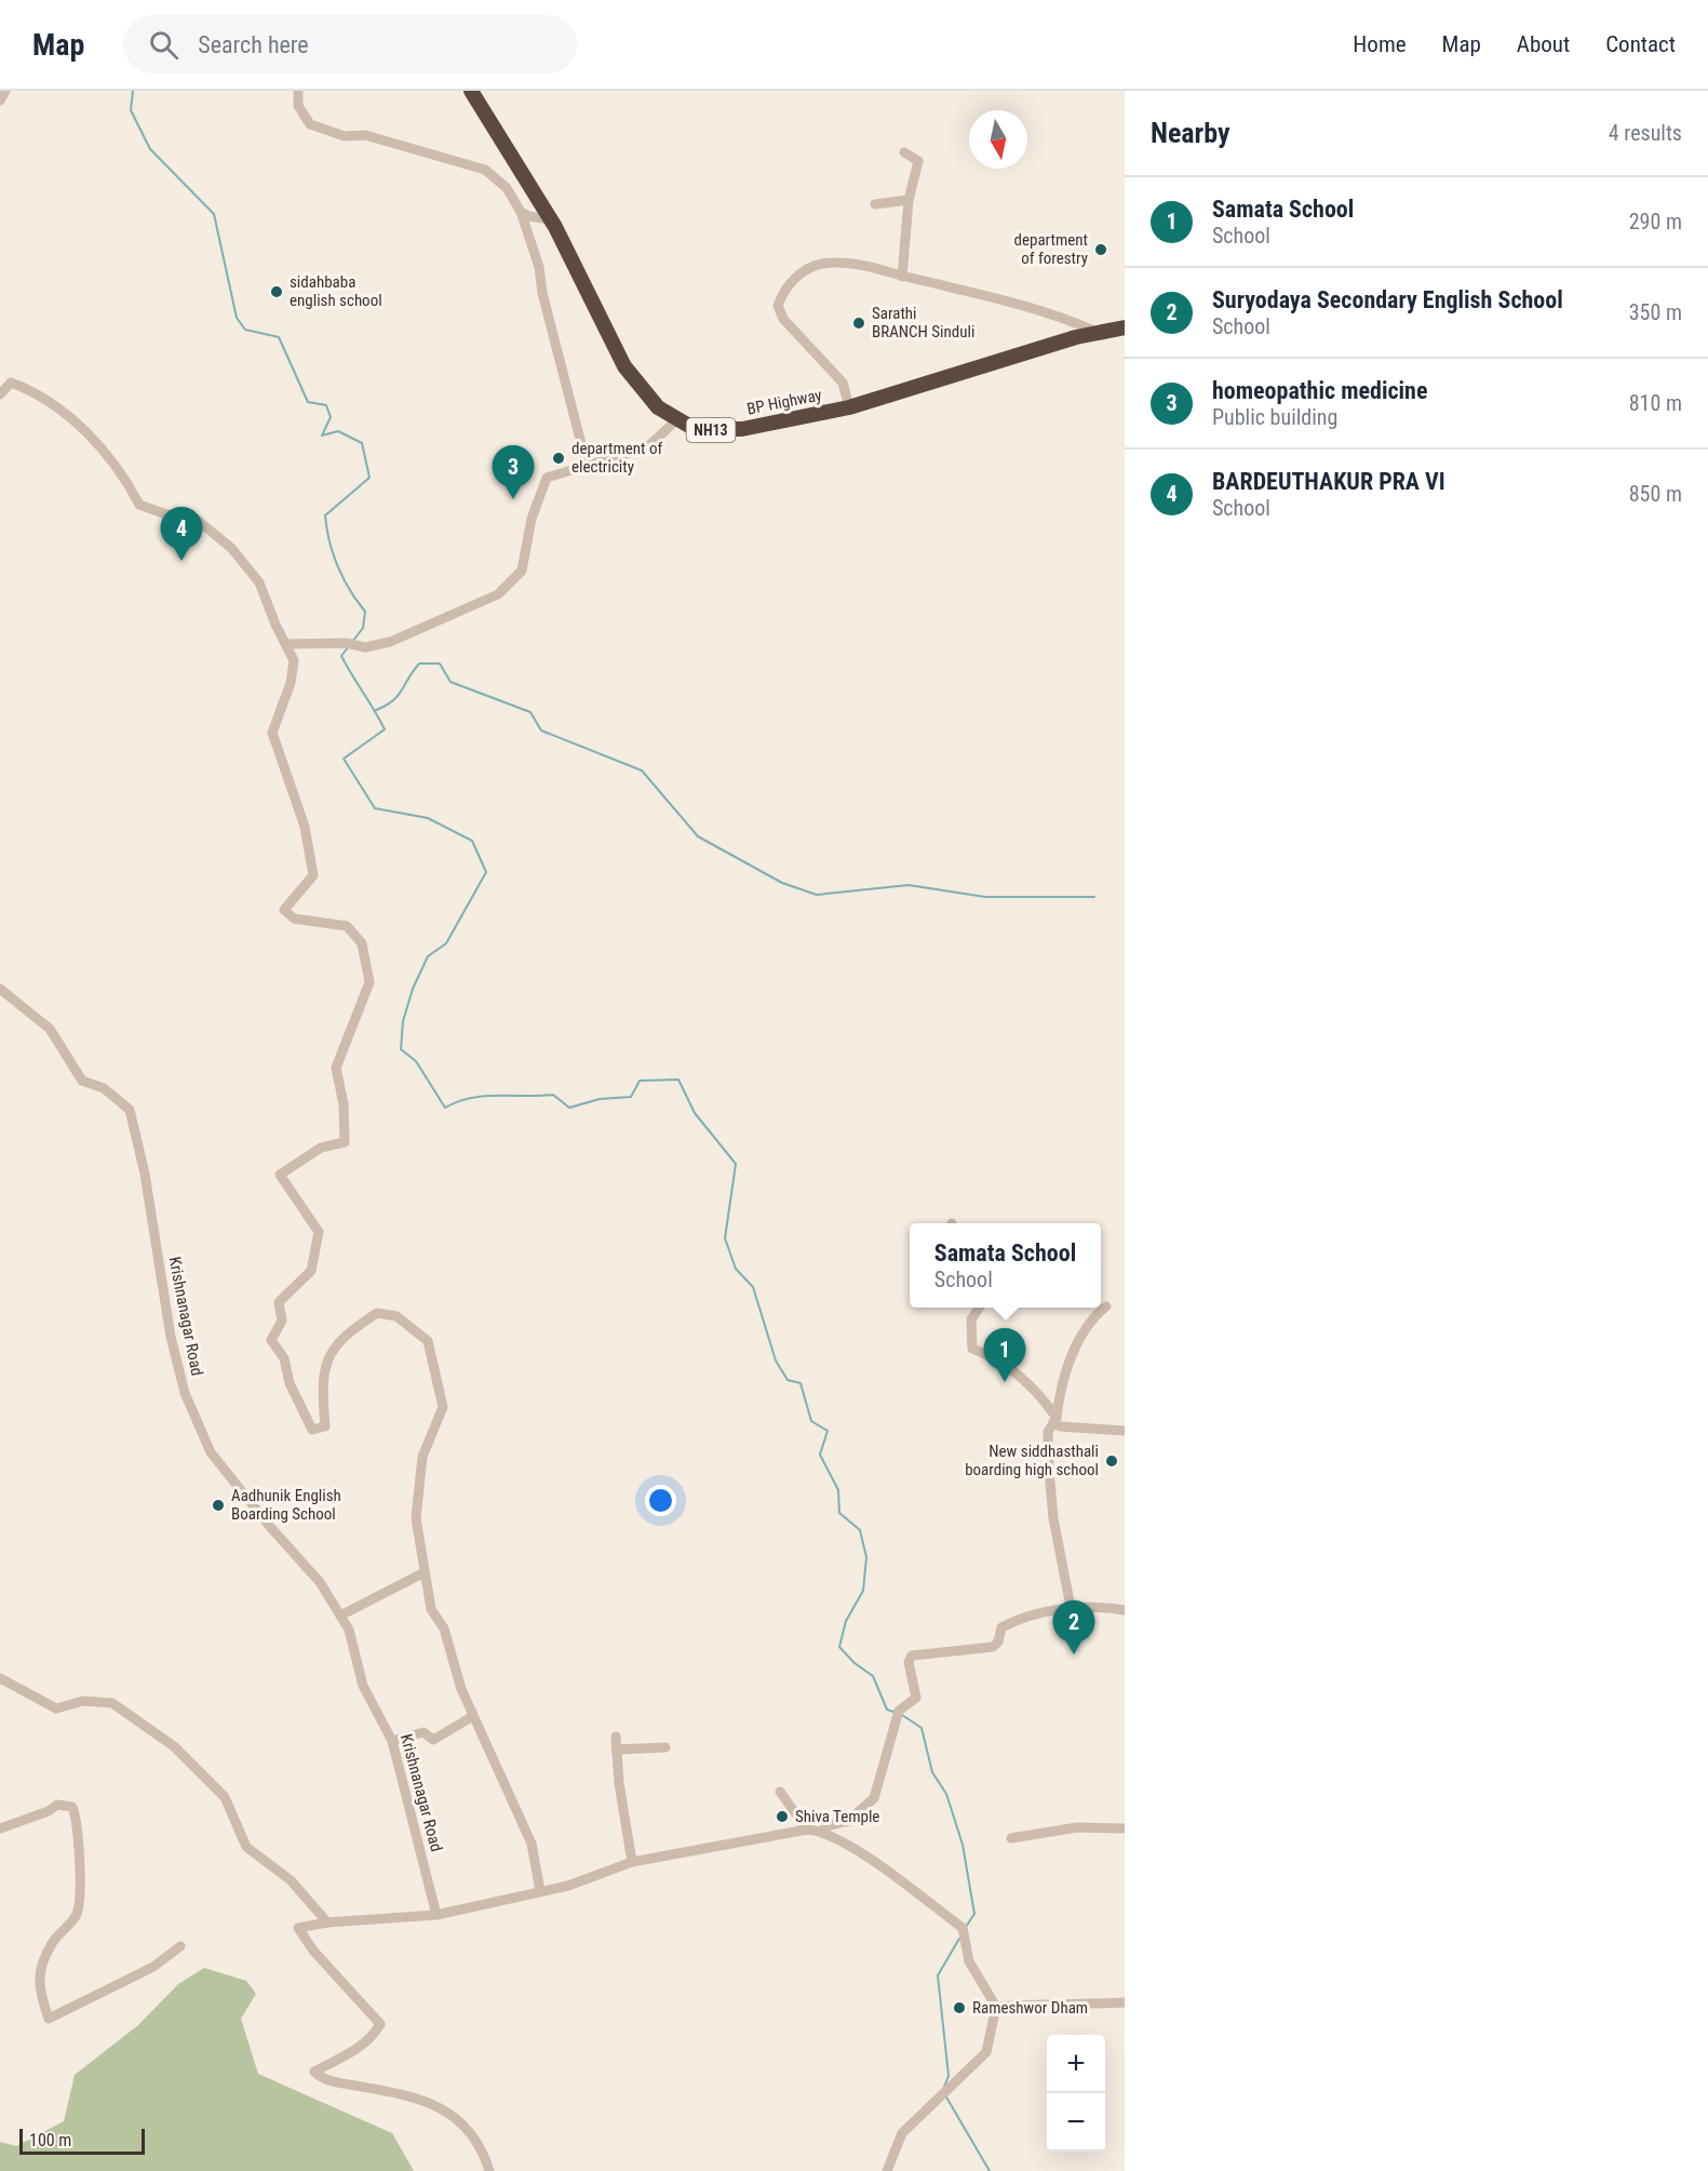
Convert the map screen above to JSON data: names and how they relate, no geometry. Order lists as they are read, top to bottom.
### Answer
{
  "streets": {
    "highway": ["BP Highway", "NH13"],
    "street": ["Krishnanagar Road"]
  },
  "places": [
    "department of forestry",
    "sidahbaba english school",
    "Sarathi BRANCH Sinduli",
    "department of electricity",
    "New siddhasthali boarding high school",
    "Aadhunik English Boarding School",
    "Shiva Temple",
    "Rameshwor Dham"
  ],
  "scale_bar": "100 m",
  "north": "bottom",
  "page": {
    "header": "Map",
    "search": "Search here",
    "nav": [
      "Home",
      "Map",
      "About",
      "Contact"
    ],
    "heading": ["Nearby", "4 results"],
    "list": [
      {
        "mark": "1",
        "name": "Samata School",
        "note": "School",
        "value": "290 m"
      },
      {
        "mark": "2",
        "name": "Suryodaya Secondary English School",
        "note": "School",
        "value": "350 m"
      },
      {
        "mark": "3",
        "name": "homeopathic medicine",
        "note": "Public building",
        "value": "810 m"
      },
      {
        "mark": "4",
        "name": "BARDEUTHAKUR PRA VI",
        "note": "School",
        "value": "850 m"
      }
    ],
    "pins": [
      "3",
      "4",
      "1",
      "2"
    ],
    "popup": ["Samata School", "School"],
    "map_buttons": ["+", "−"],
    "scale": "100 m"
  }
}
